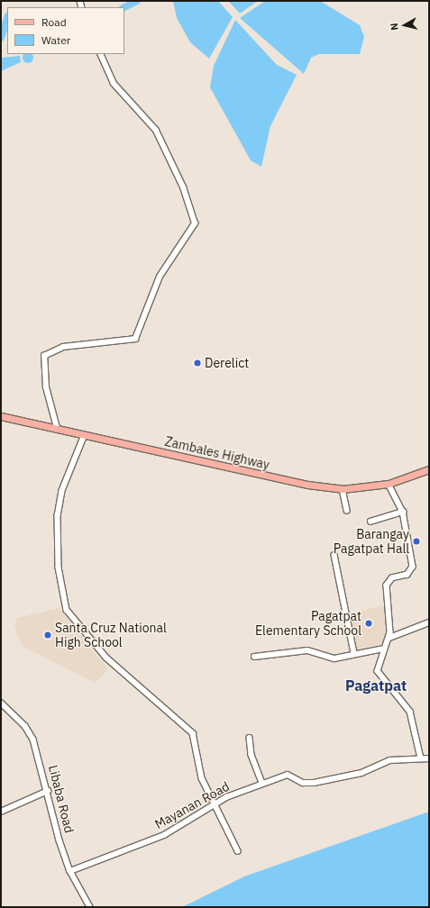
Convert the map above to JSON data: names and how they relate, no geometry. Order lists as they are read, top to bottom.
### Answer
{
  "streets": {
    "main road": ["Zambales Highway"],
    "street": ["Libaba Road", "Mayanan Road"]
  },
  "crossings": [
    ["Libaba Road", "Mayanan Road"]
  ],
  "districts": ["Pagatpat"],
  "places": [
    "Derelict",
    "Barangay Pagatpat Hall",
    "Pagatpat Elementary School",
    "Santa Cruz National High School"
  ],
  "legend": ["Road", "Water"],
  "north": "left"
}
